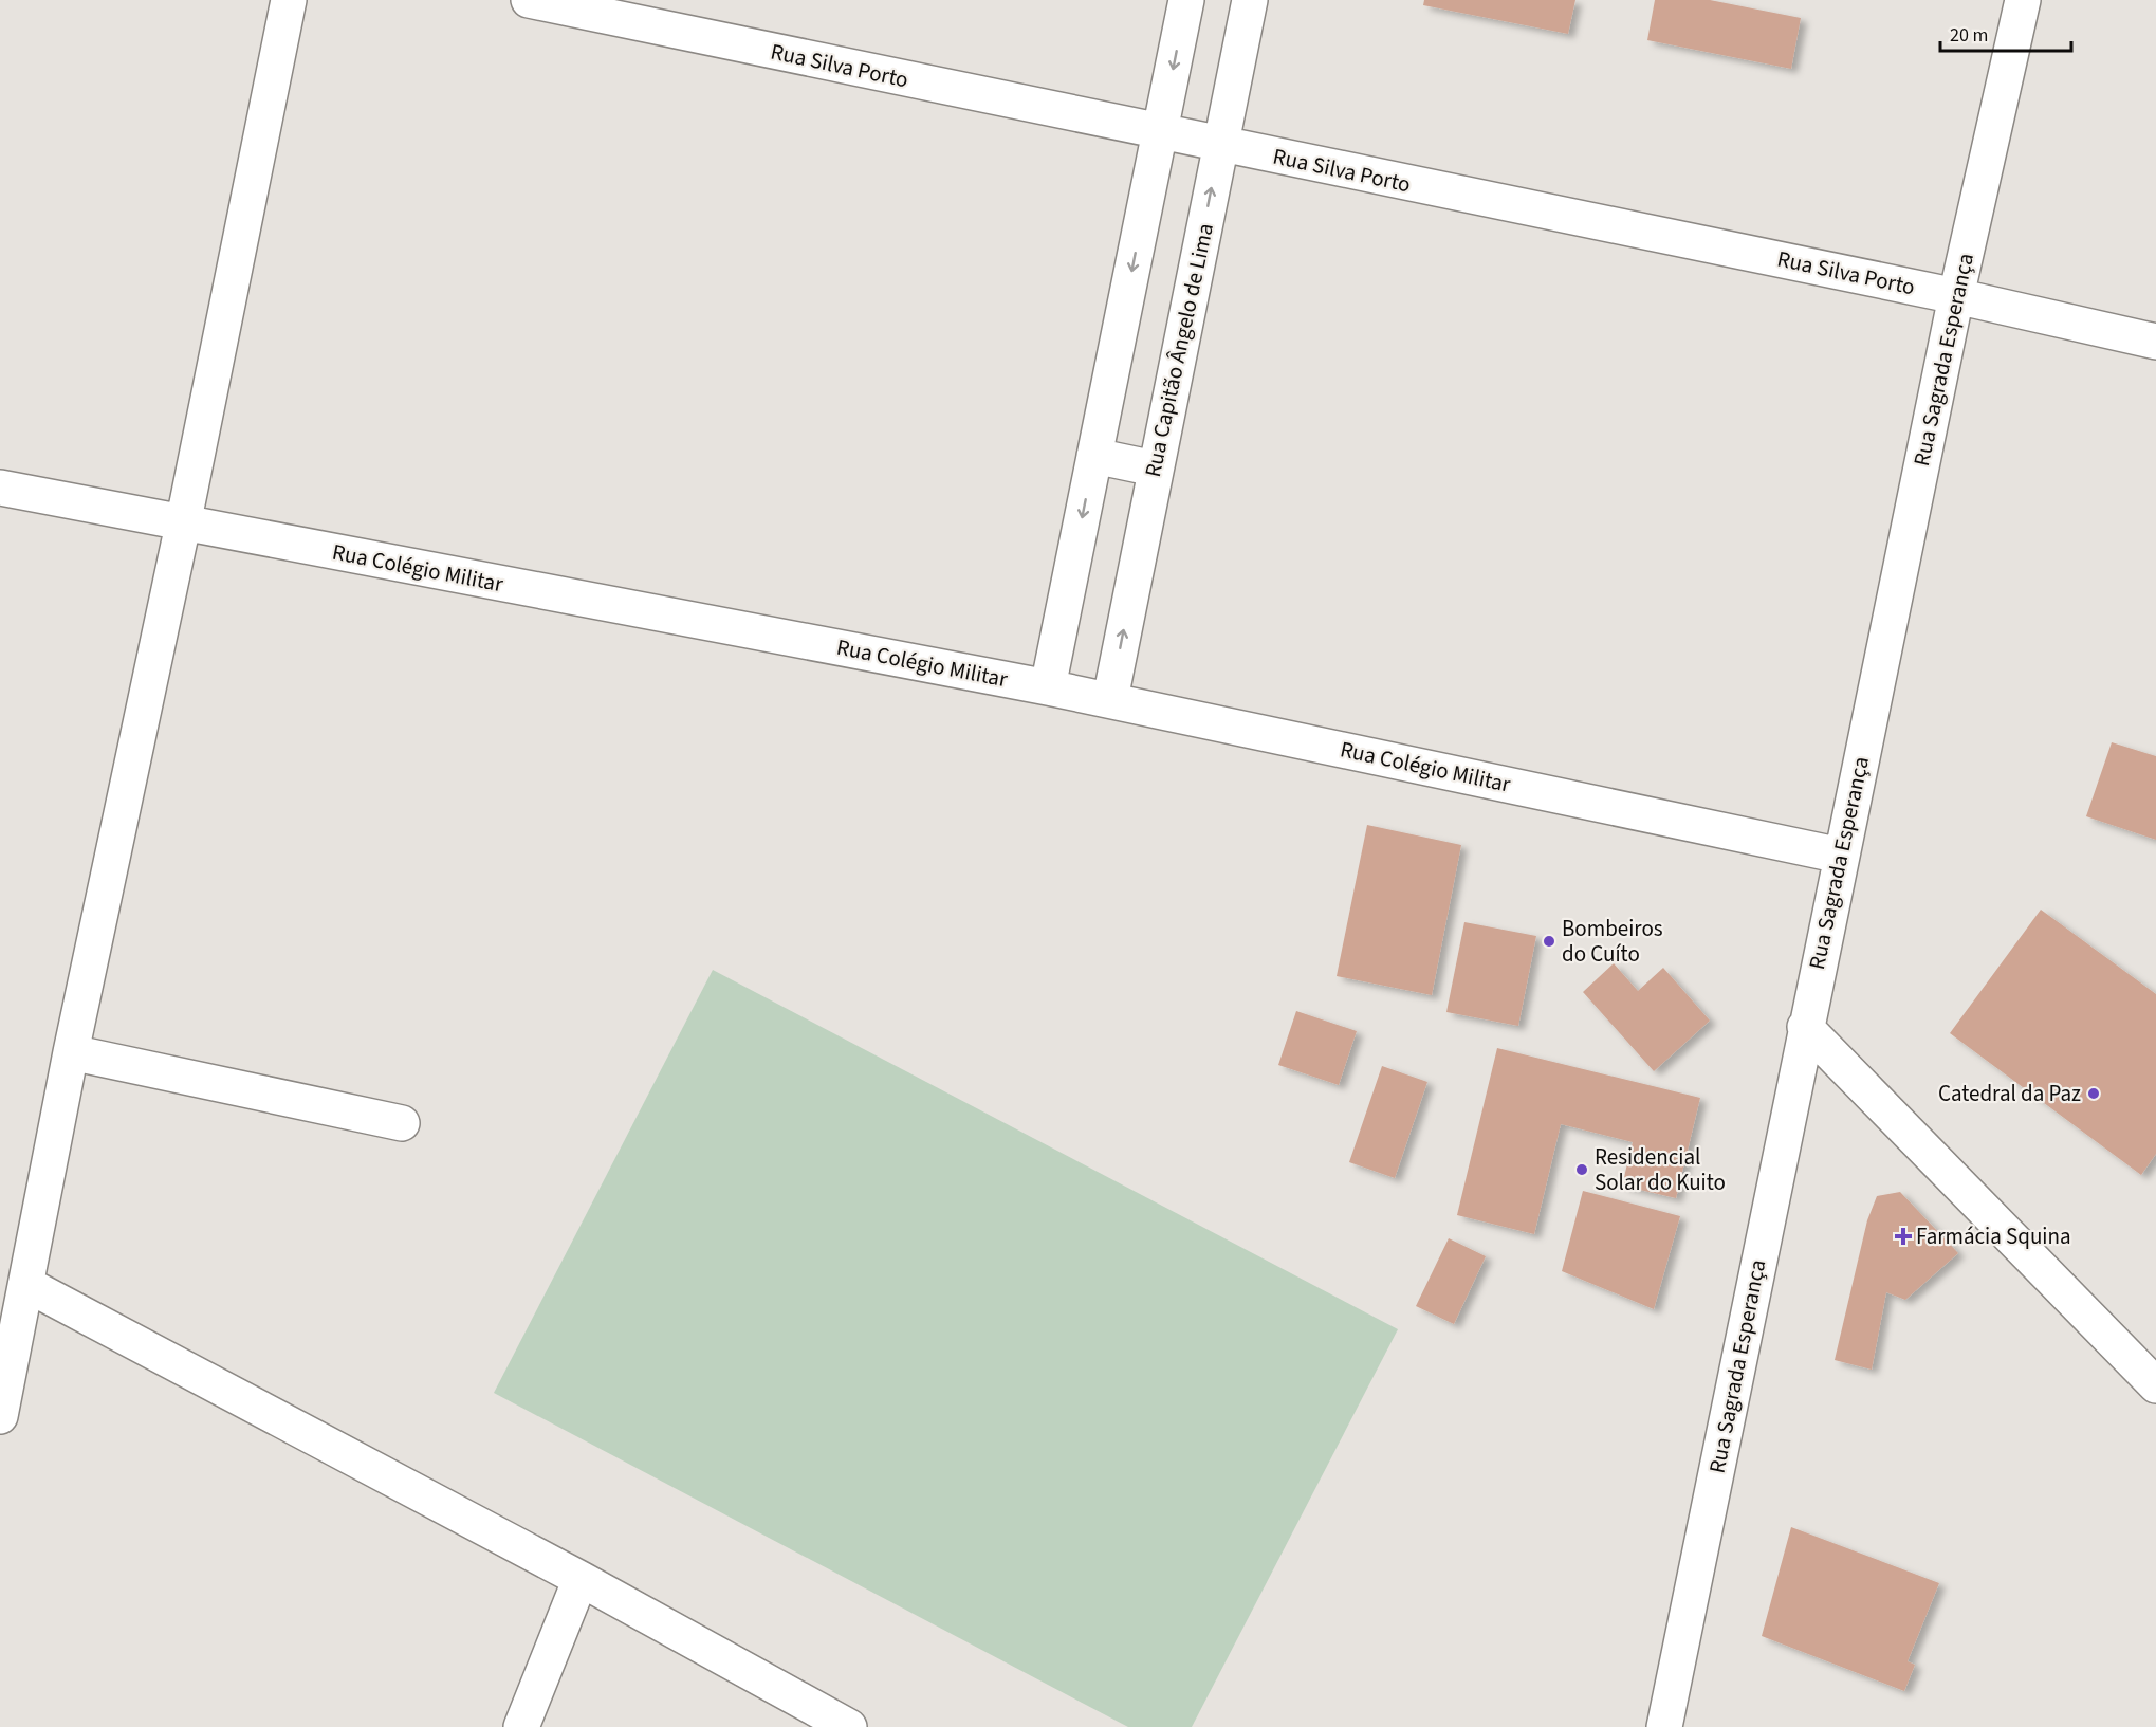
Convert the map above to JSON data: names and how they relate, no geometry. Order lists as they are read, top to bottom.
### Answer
{
  "streets": {
    "street": [
      "Rua Silva Porto",
      "Rua Capitão Ângelo de Lima",
      "Rua Sagrada Esperança",
      "Rua Colégio Militar"
    ]
  },
  "crossings": [
    ["Rua Silva Porto", "Rua Capitão Ângelo de Lima"],
    ["Rua Silva Porto", "Rua Sagrada Esperança"],
    ["Rua Capitão Ângelo de Lima", "Rua Colégio Militar"],
    ["Rua Sagrada Esperança", "Rua Colégio Militar"]
  ],
  "places": {
    "other": ["Bombeiros do Cuíto", "Catedral da Paz", "Residencial Solar do Kuito"],
    "health": ["Farmácia Squina"]
  },
  "scale_bar": "20 m"
}
